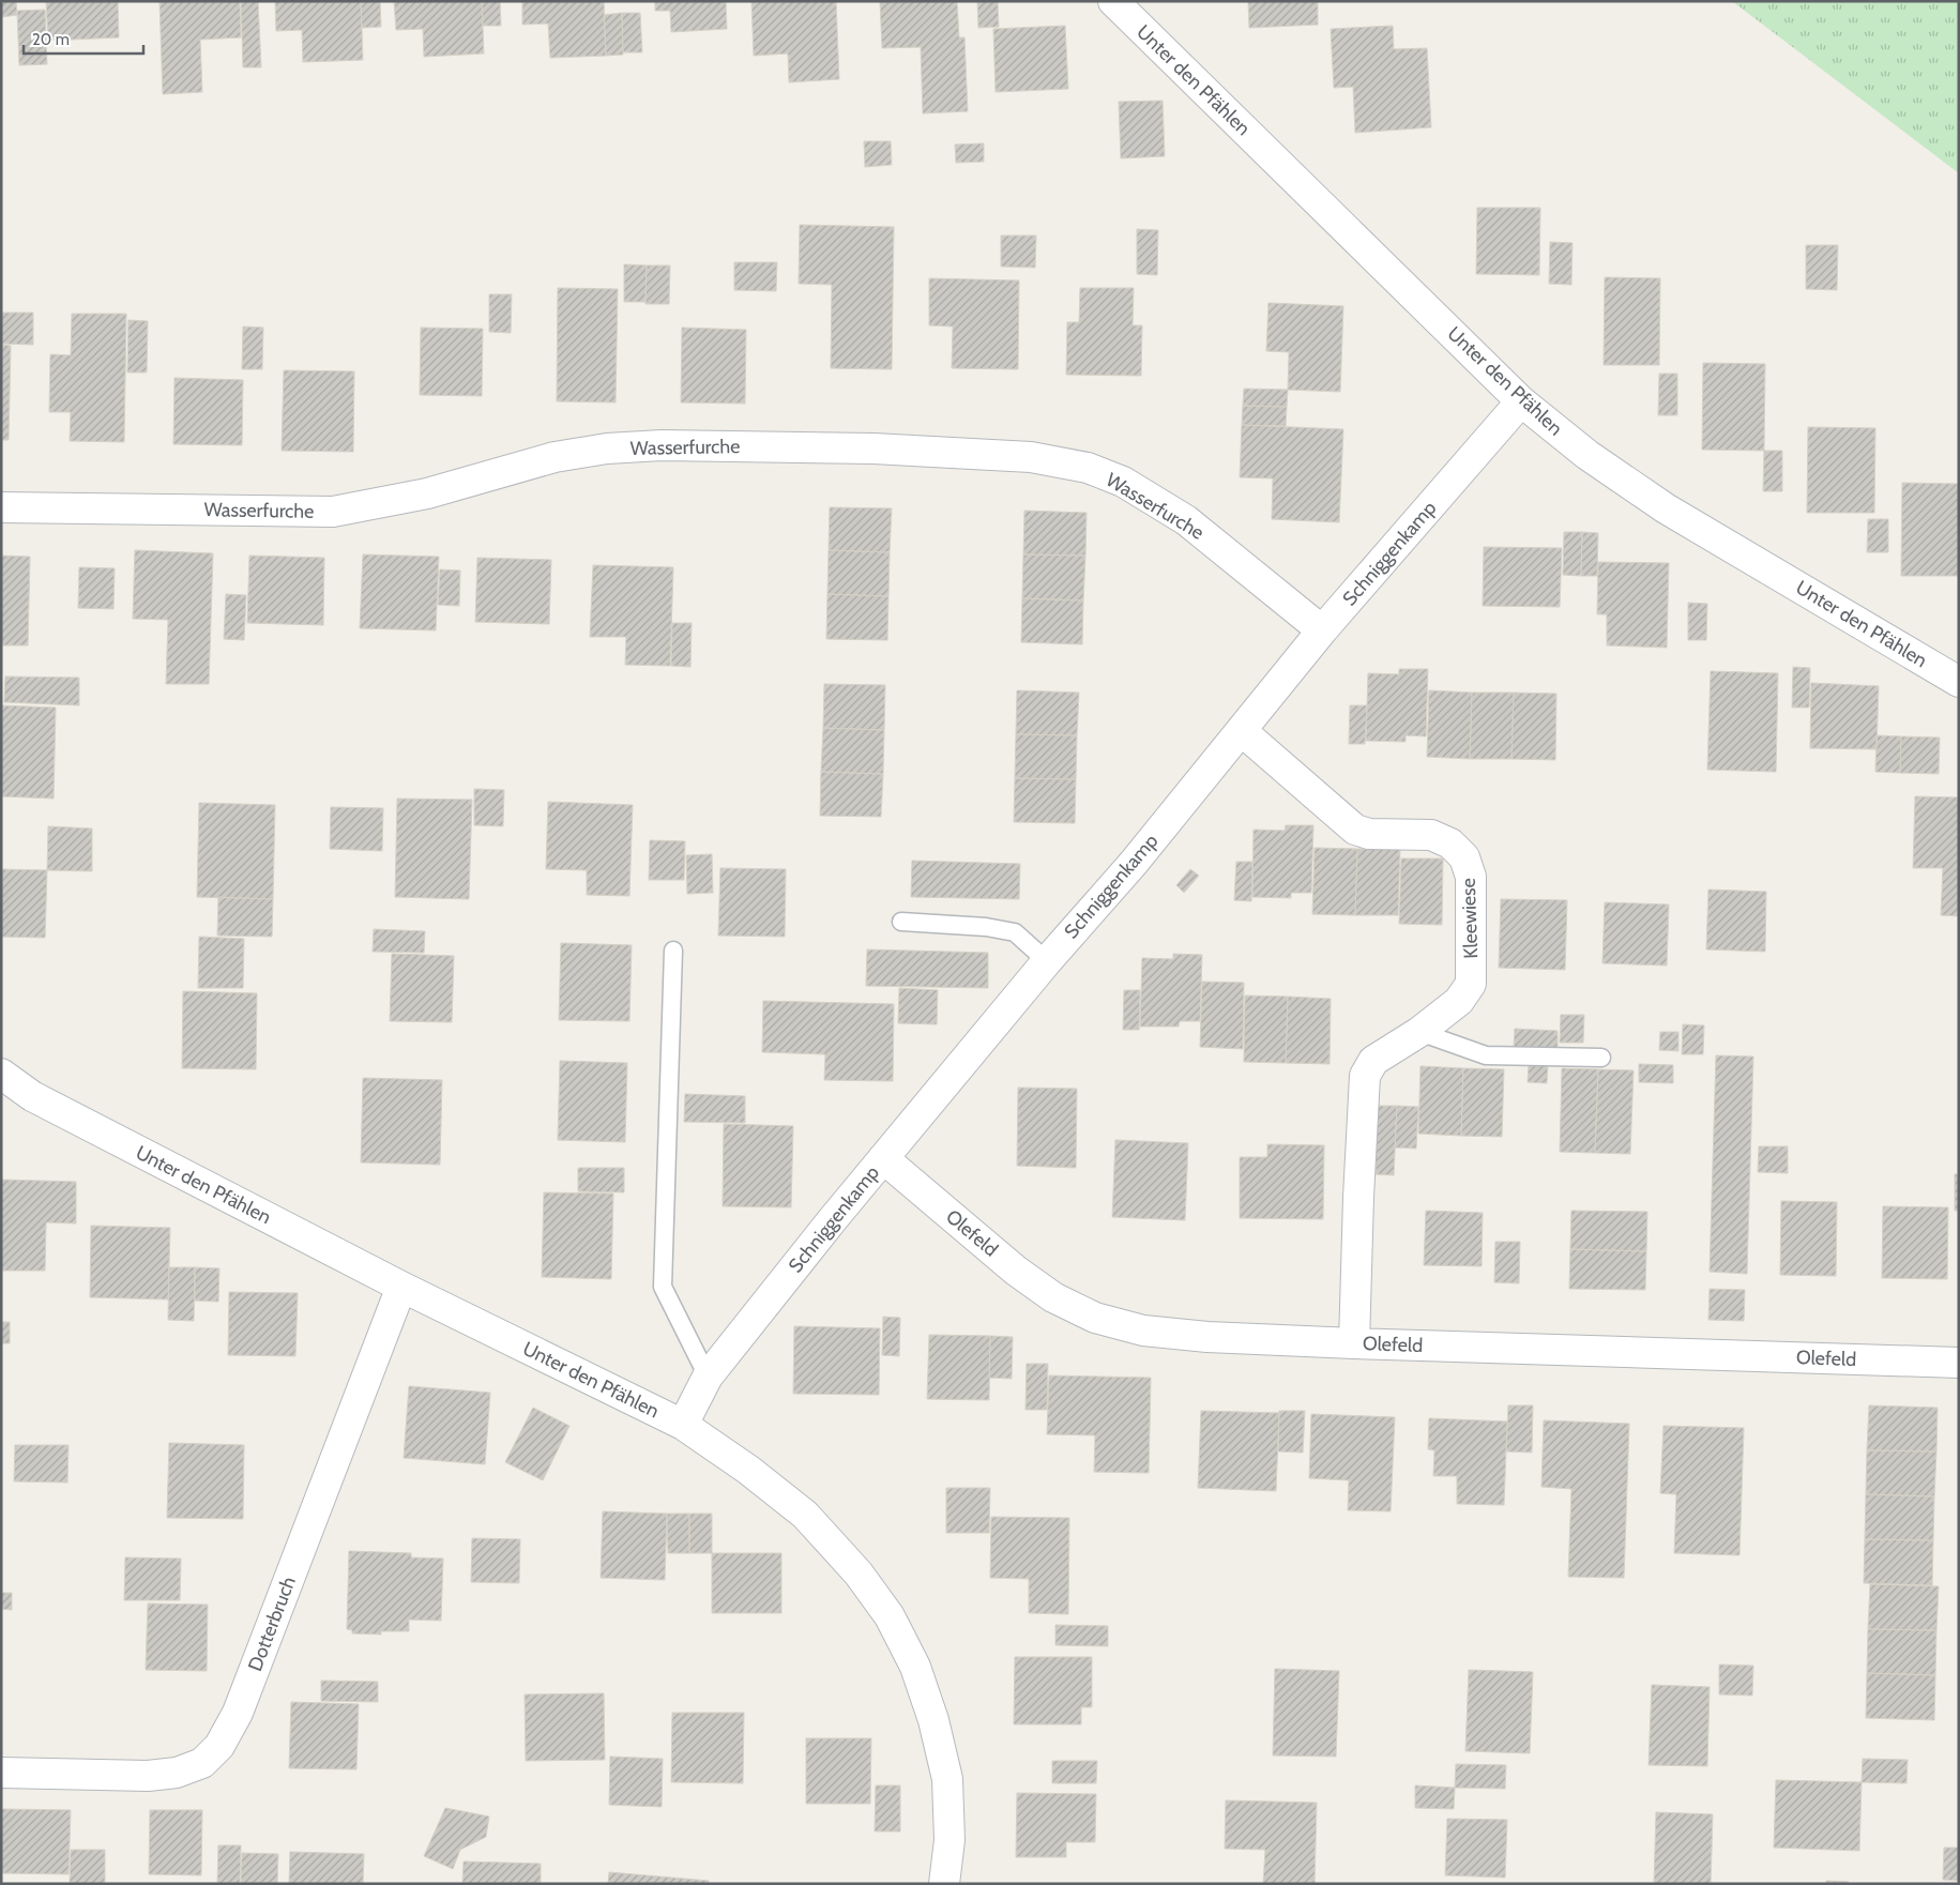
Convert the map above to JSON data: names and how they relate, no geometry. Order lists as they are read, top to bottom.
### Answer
{
  "streets": {
    "street": [
      "Unter den Pfählen",
      "Wasserfurche",
      "Schniggenkamp",
      "Kleewiese",
      "Olefeld",
      "Dotterbruch"
    ]
  },
  "crossings": [
    ["Unter den Pfählen", "Schniggenkamp"],
    ["Unter den Pfählen", "Dotterbruch"],
    ["Wasserfurche", "Schniggenkamp"],
    ["Schniggenkamp", "Kleewiese"],
    ["Schniggenkamp", "Olefeld"],
    ["Kleewiese", "Olefeld"]
  ],
  "scale_bar": "20 m"
}
